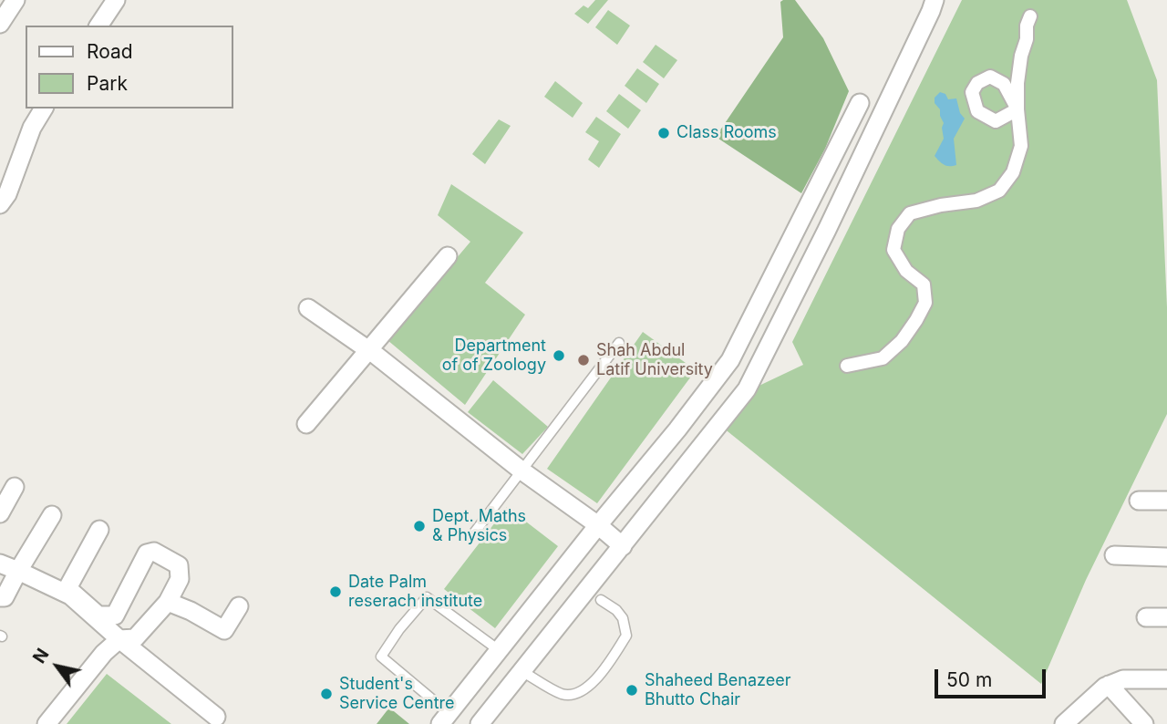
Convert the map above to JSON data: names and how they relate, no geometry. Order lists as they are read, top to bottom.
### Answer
{
  "places": [
    "Class Rooms",
    "Department of of Zoology",
    "Shah Abdul Latif University",
    "Dept. Maths & Physics",
    "Date Palm reserach institute",
    "Shaheed Benazeer Bhutto Chair",
    "Student's Service Centre"
  ],
  "legend": ["Road", "Park"],
  "scale_bar": "50 m",
  "north": "top left"
}
